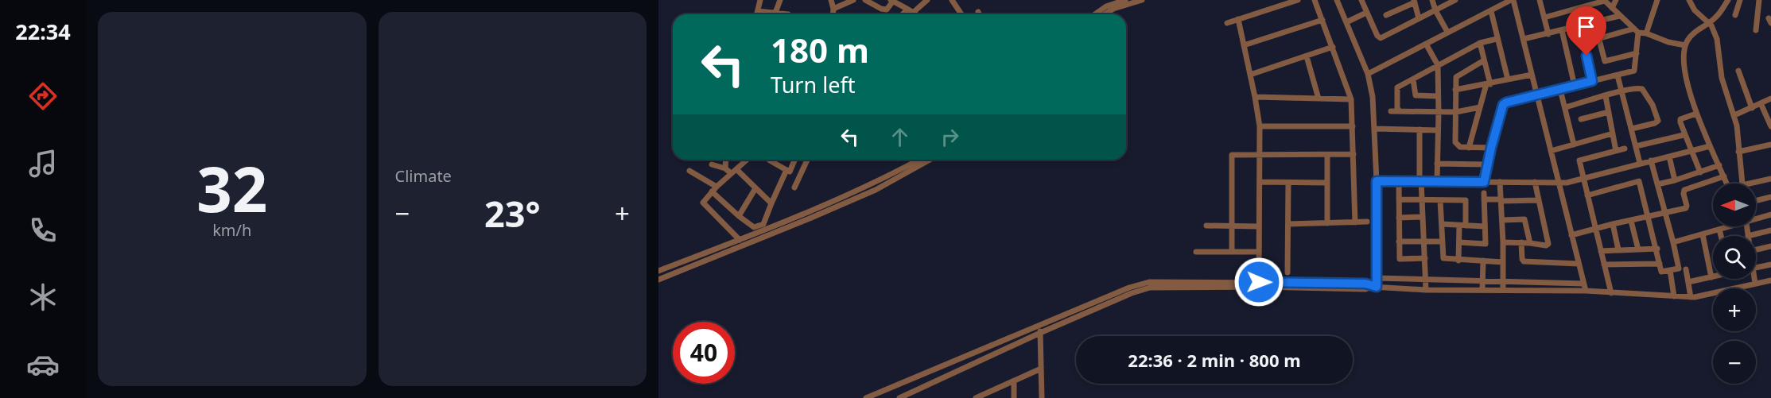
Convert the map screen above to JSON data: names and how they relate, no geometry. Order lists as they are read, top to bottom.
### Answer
{
  "north": "left",
  "page": {
    "tabs": "22:34",
    "tile": [
      ["32", "km/h"],
      "Climate"
    ],
    "turn": ["180 m", "Turn left"],
    "map_buttons": ["+", "−"],
    "heat": ["−", "23°", "+"],
    "limit": "40",
    "trip": "22:36 · 2 min · 800 m"
  }
}
